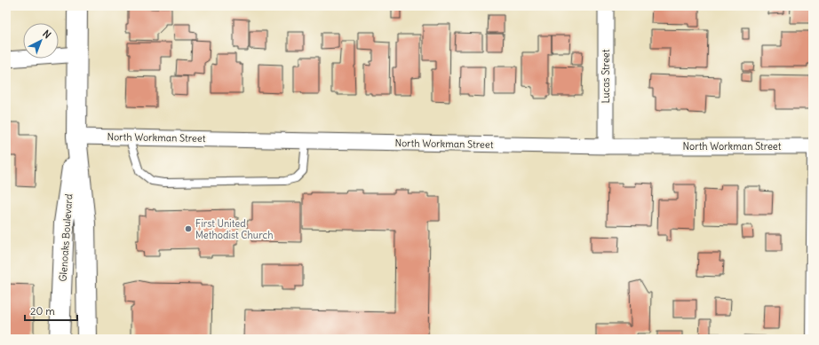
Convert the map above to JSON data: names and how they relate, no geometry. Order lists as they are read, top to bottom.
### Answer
{
  "streets": {
    "main road": ["Glenoaks Boulevard"],
    "street": ["Lucas Street", "North Workman Street"]
  },
  "crossings": [
    ["Lucas Street", "North Workman Street"],
    ["North Workman Street", "Glenoaks Boulevard"]
  ],
  "places": ["First United Methodist Church"],
  "scale_bar": "20 m",
  "north": "top right"
}
